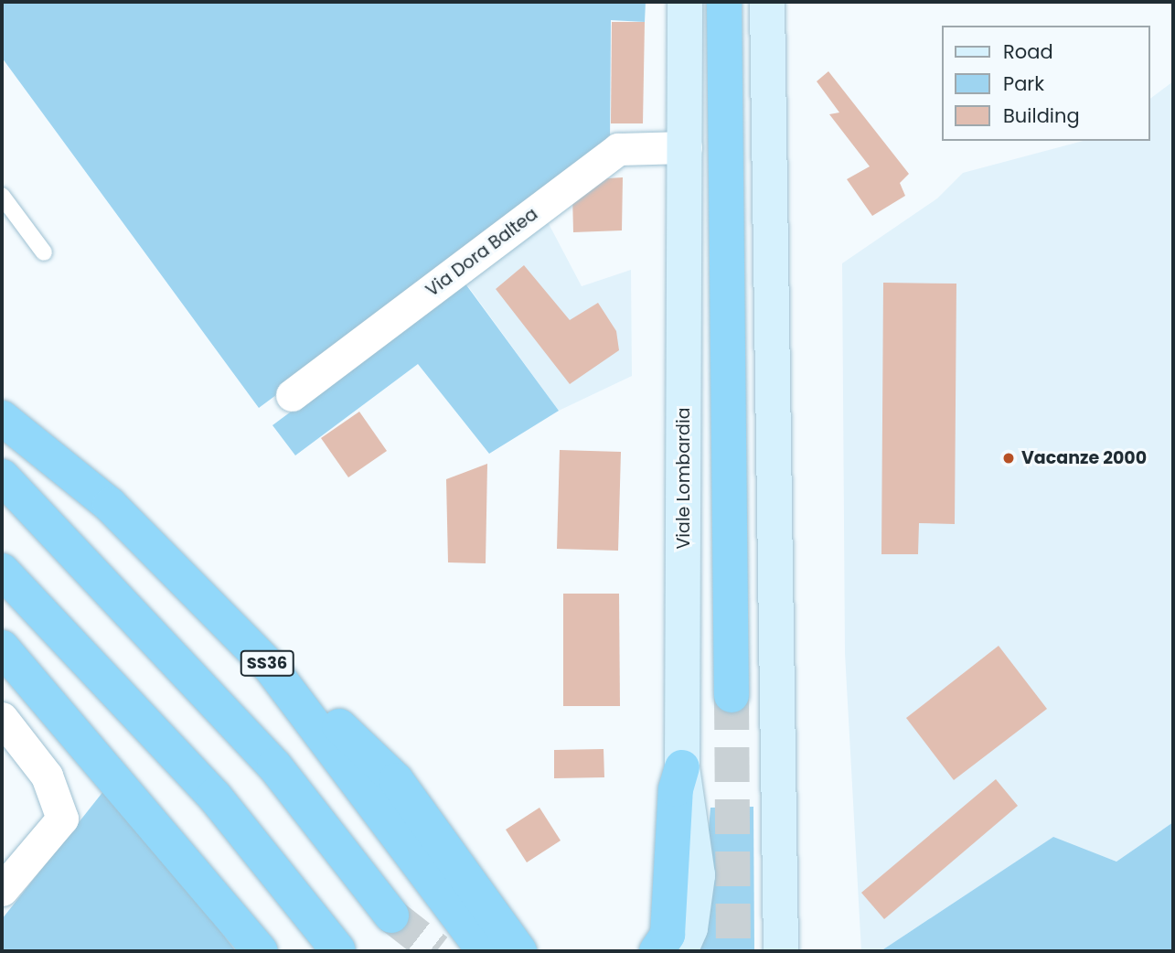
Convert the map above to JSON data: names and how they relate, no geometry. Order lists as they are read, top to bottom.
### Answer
{
  "streets": {
    "highway": ["SS36"],
    "main road": ["Viale Lombardia"],
    "street": ["Via Dora Baltea"]
  },
  "crossings": [
    ["Via Dora Baltea", "Viale Lombardia"]
  ],
  "places": ["Vacanze 2000"],
  "legend": ["Road", "Park", "Building"]
}
